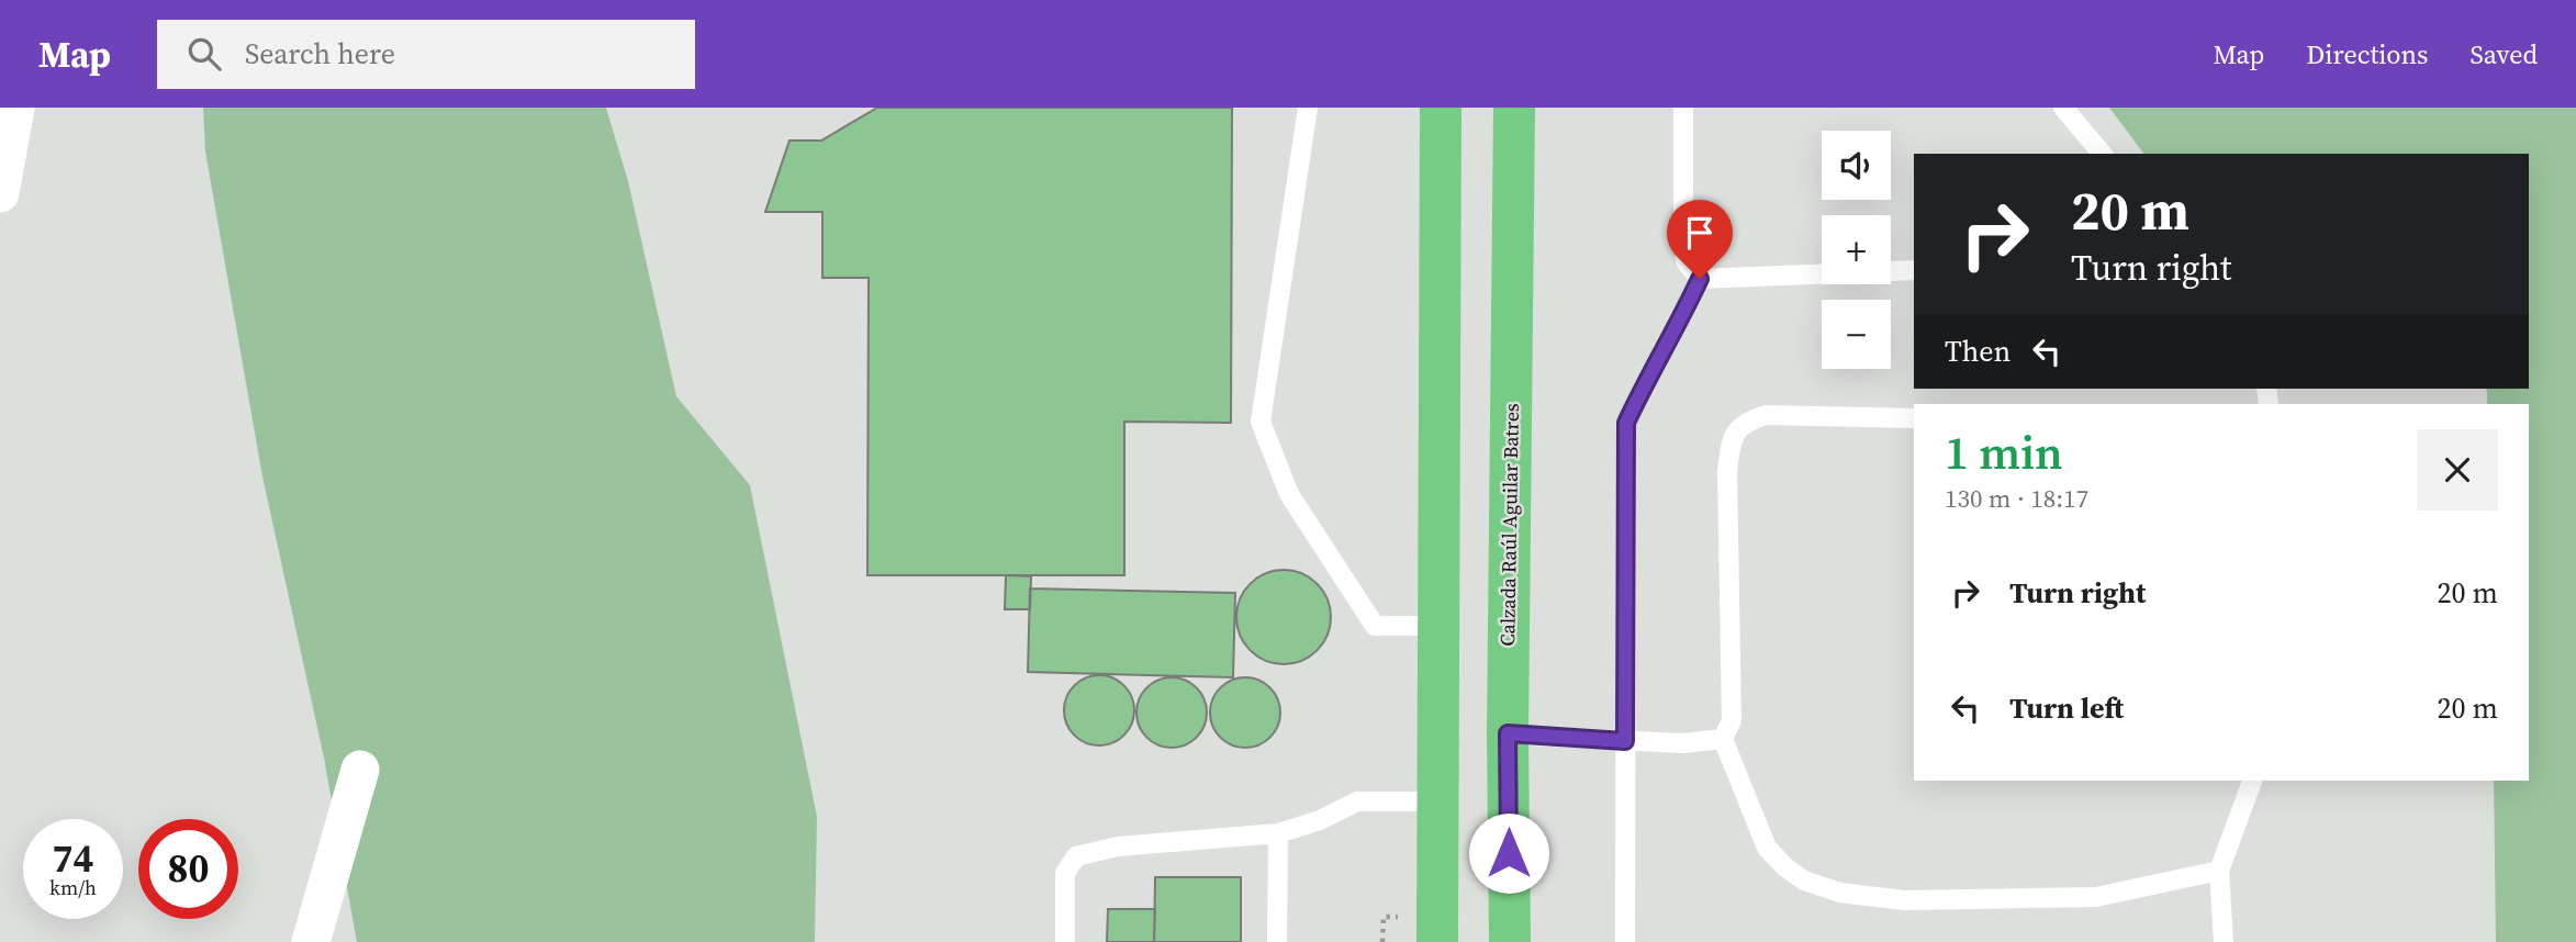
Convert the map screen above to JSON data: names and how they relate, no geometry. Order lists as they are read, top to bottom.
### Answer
{
  "streets": {
    "highway": ["Calzada Raúl Aguilar Batres"]
  },
  "page": {
    "header": "Map",
    "search": "Search here",
    "nav": ["Map", "Directions", "Saved"],
    "map_buttons": ["+", "−"],
    "turn": ["20 m", "Turn right"],
    "then": "Then",
    "heading": ["1 min", "130 m · 18:17"],
    "list": [
      {
        "name": "Turn right",
        "value": "20 m"
      },
      {
        "name": "Turn left",
        "value": "20 m"
      }
    ],
    "speed": "74 km/h",
    "limit": "80"
  }
}
